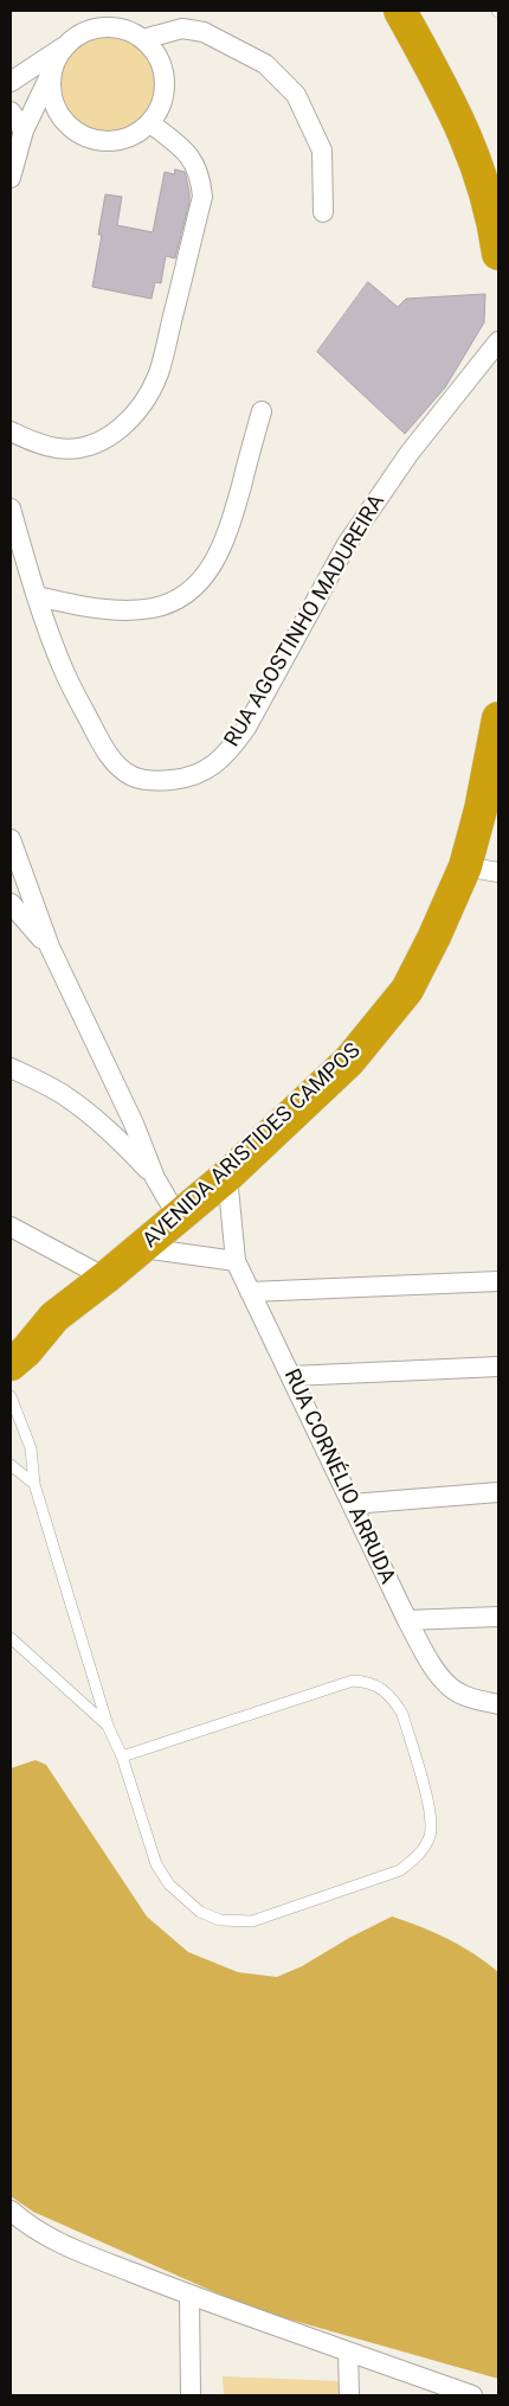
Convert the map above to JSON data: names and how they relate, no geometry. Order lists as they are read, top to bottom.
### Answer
{
  "streets": {
    "highway": ["AVENIDA ARISTIDES CAMPOS"],
    "street": ["RUA AGOSTINHO MADUREIRA", "RUA CORNÉLIO ARRUDA"]
  },
  "crossings": [
    ["AVENIDA ARISTIDES CAMPOS", "RUA CORNÉLIO ARRUDA"]
  ]
}
